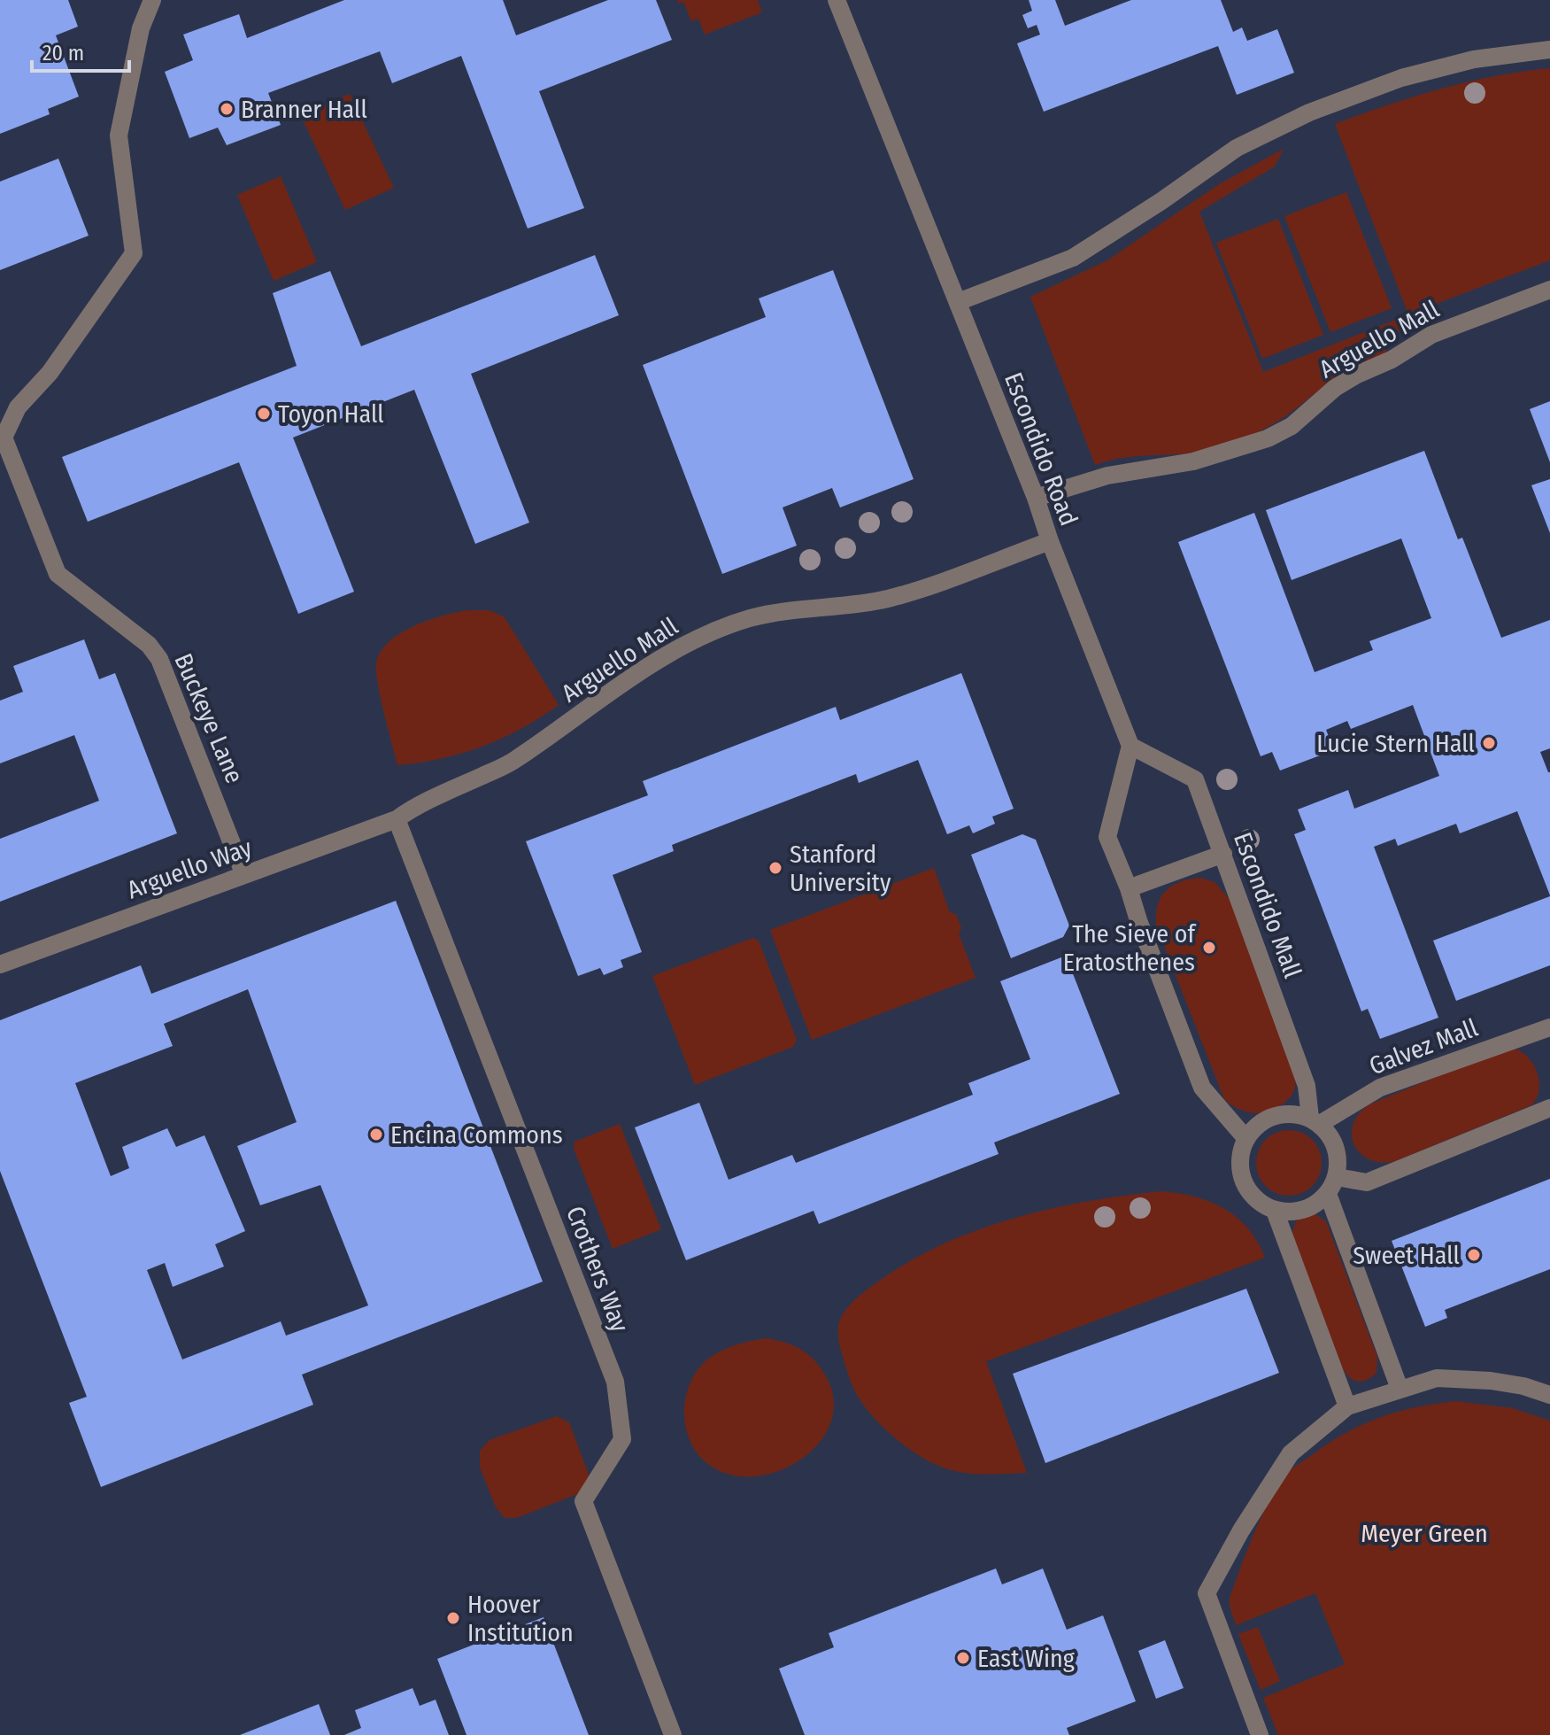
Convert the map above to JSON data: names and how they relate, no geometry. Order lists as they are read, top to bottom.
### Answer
{
  "streets": {
    "street": [
      "Arguello Mall",
      "Escondido Road",
      "Buckeye Lane",
      "Arguello Way",
      "Escondido Mall",
      "Galvez Mall",
      "Crothers Way"
    ]
  },
  "crossings": [
    ["Arguello Mall", "Escondido Road"],
    ["Arguello Mall", "Arguello Way"],
    ["Arguello Mall", "Crothers Way"],
    ["Escondido Road", "Escondido Mall"],
    ["Buckeye Lane", "Arguello Way"],
    ["Arguello Way", "Crothers Way"],
    ["Escondido Mall", "Galvez Mall"]
  ],
  "parks": ["Meyer Green"],
  "places": [
    "Branner Hall",
    "Toyon Hall",
    "Lucie Stern Hall",
    "Stanford University",
    "The Sieve of Eratosthenes",
    "Encina Commons",
    "Sweet Hall",
    "Hoover Institution",
    "East Wing"
  ],
  "scale_bar": "20 m"
}
